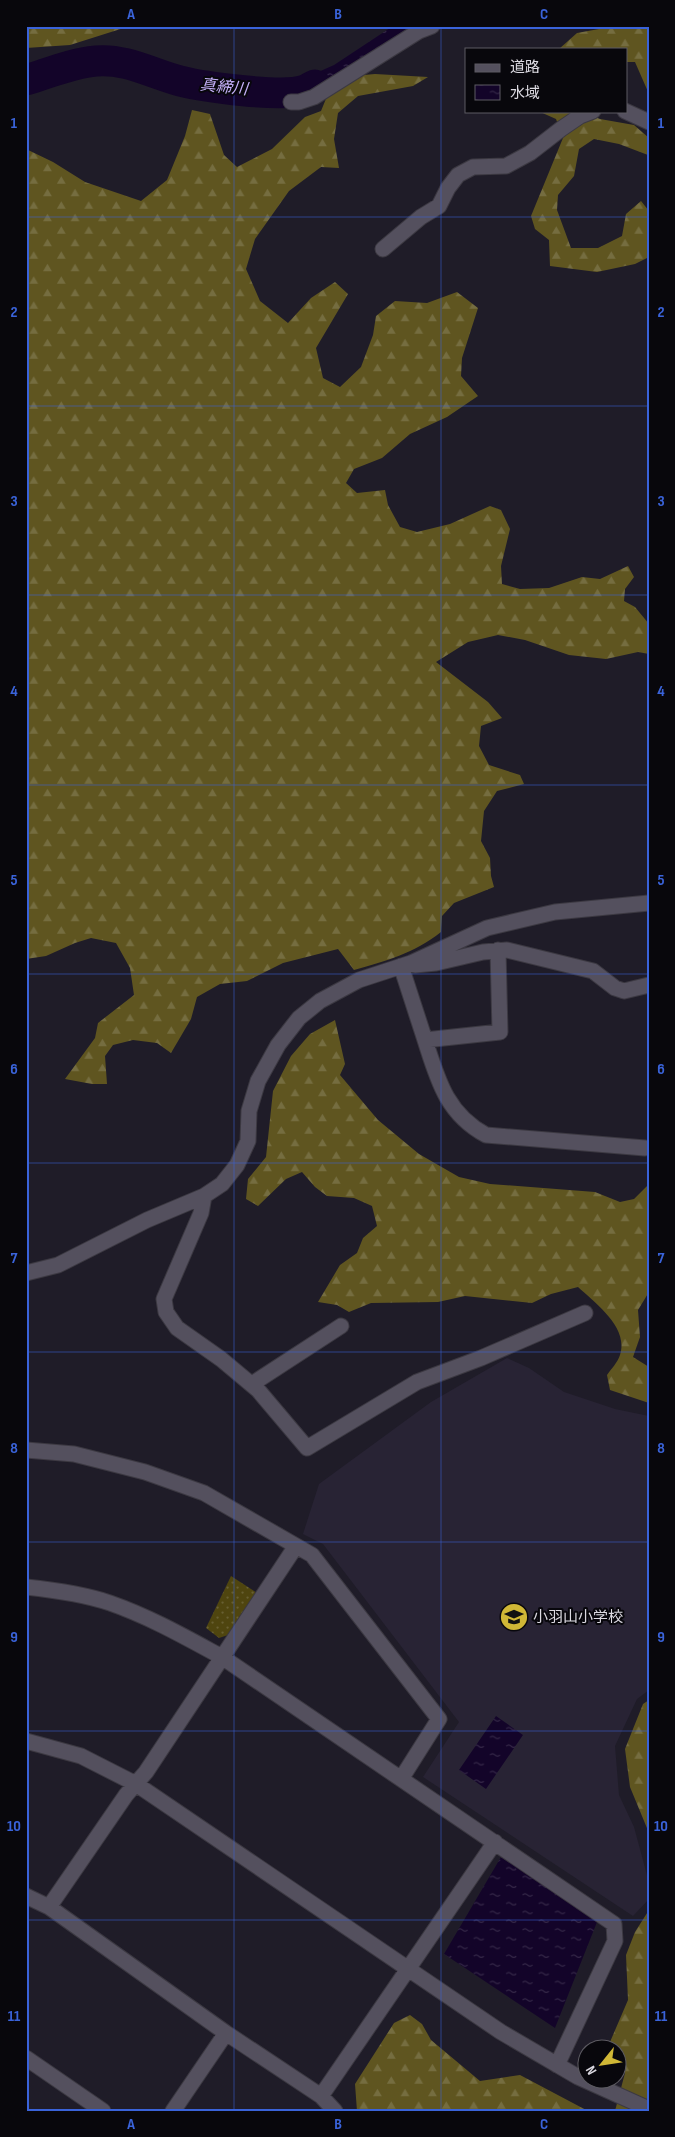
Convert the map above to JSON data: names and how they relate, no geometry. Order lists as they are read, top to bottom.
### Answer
{
  "water": ["真締川"],
  "places": {
    "school or university": ["小羽山小学校"]
  },
  "legend": ["道路", "水域"],
  "north": "bottom left",
  "grid": {
    "columns": ["A", "B", "C"],
    "rows": [
      "1",
      "2",
      "3",
      "4",
      "5",
      "6",
      "7",
      "8",
      "9",
      "10",
      "11"
    ]
  }
}
